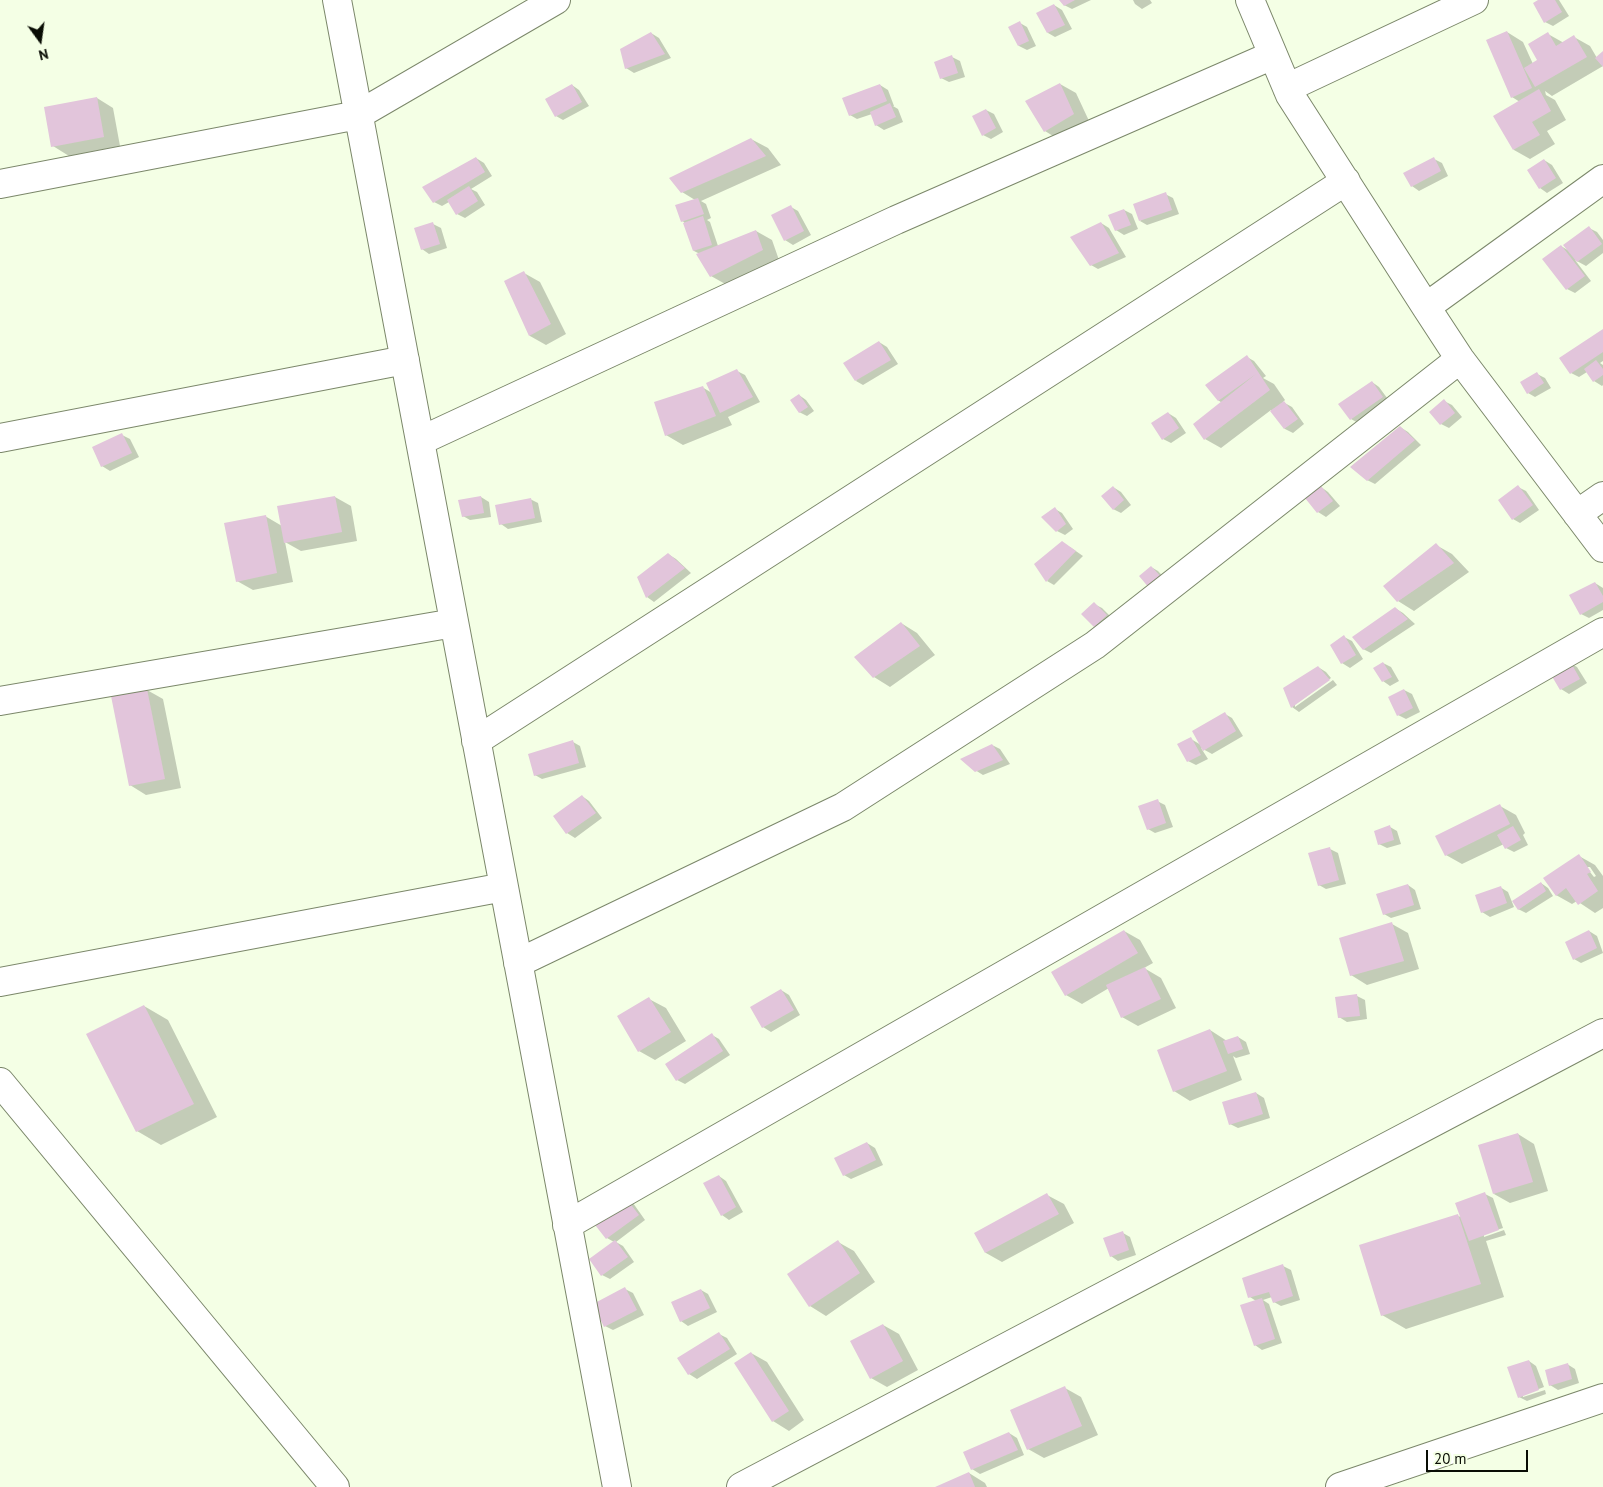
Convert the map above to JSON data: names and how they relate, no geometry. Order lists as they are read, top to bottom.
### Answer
{
  "scale_bar": "20 m",
  "north": "bottom"
}
